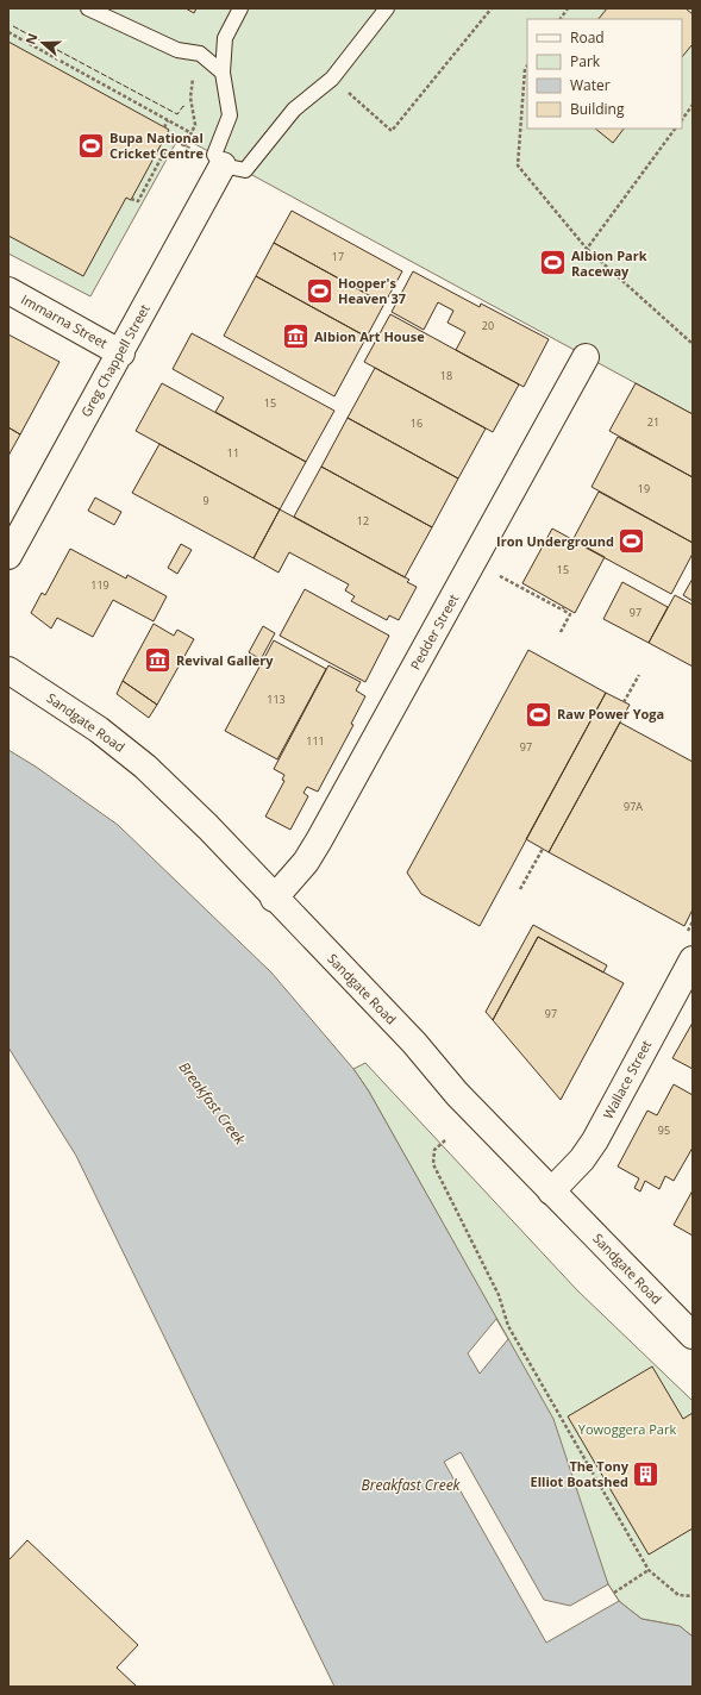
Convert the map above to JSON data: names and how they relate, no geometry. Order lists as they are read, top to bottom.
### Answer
{
  "streets": {
    "street": [
      "Immarna Street",
      "Greg Chappell Street",
      "Pedder Street",
      "Sandgate Road",
      "Wallace Street"
    ]
  },
  "crossings": [
    ["Immarna Street", "Greg Chappell Street"],
    ["Pedder Street", "Sandgate Road"],
    ["Sandgate Road", "Wallace Street"]
  ],
  "water": ["Breakfast Creek"],
  "parks": ["Yowoggera Park"],
  "places": {
    "sports": [
      "Bupa National Cricket Centre",
      "Albion Park Raceway",
      "Hooper's Heaven 37",
      "Iron Underground",
      "Raw Power Yoga"
    ],
    "museum": ["Albion Art House", "Revival Gallery"],
    "building": ["The Tony Elliot Boatshed"]
  },
  "house_numbers": [
    "17",
    "20",
    "18",
    "15",
    "21",
    "16",
    "11",
    "19",
    "9",
    "12",
    "15",
    "119",
    "97",
    "113",
    "111",
    "97",
    "97A",
    "97",
    "95"
  ],
  "legend": [
    "Road",
    "Park",
    "Water",
    "Building"
  ],
  "north": "left"
}
